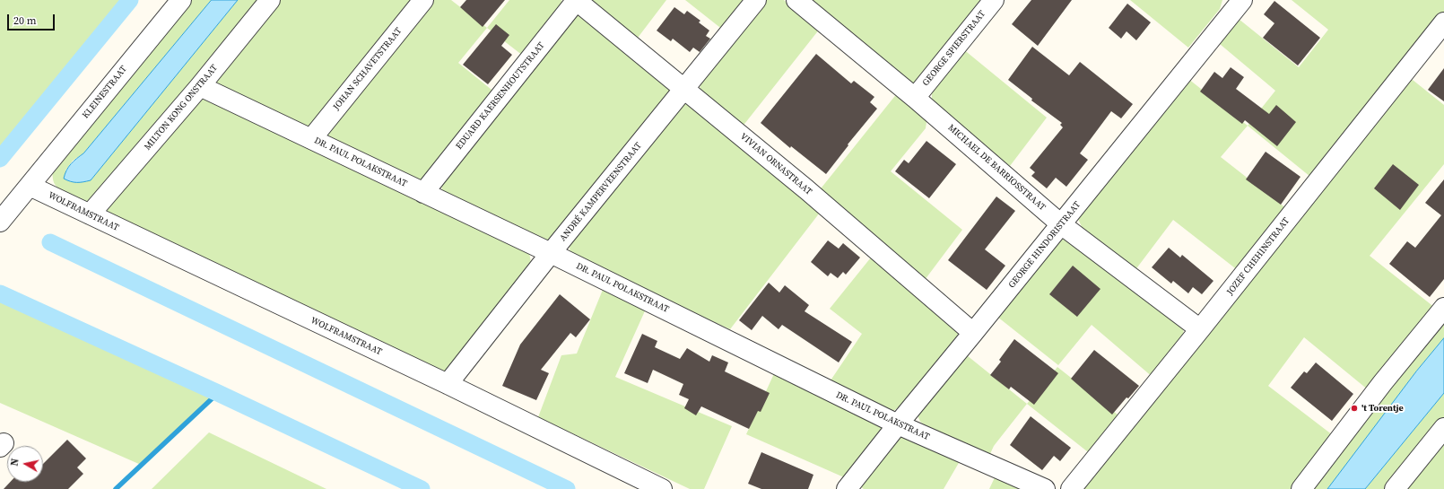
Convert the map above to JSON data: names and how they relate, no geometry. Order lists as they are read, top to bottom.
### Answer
{
  "streets": {
    "street": [
      "GEORGE SPIERSTRAAT",
      "JOHAN SCHAVETSTRAAT",
      "KLEINESTRAAT",
      "EDUARD KAERSENHOUTSTRAAT",
      "MILTON KONG ONSTRAAT",
      "DR. PAUL POLAKSTRAAT",
      "VIVIAN ORNASTRAAT",
      "MICHAEL DE BARRIOSSTRAAT",
      "ANDRÉ KAMPERVEENSTRAAT",
      "WOLFRAMSTRAAT",
      "GEORGE HINDORISTRAAT",
      "JOZEF CHEHINSTRAAT"
    ]
  },
  "crossings": [
    ["GEORGE SPIERSTRAAT", "MICHAEL DE BARRIOSSTRAAT"],
    ["JOHAN SCHAVETSTRAAT", "DR. PAUL POLAKSTRAAT"],
    ["KLEINESTRAAT", "WOLFRAMSTRAAT"],
    ["EDUARD KAERSENHOUTSTRAAT", "DR. PAUL POLAKSTRAAT"],
    ["EDUARD KAERSENHOUTSTRAAT", "VIVIAN ORNASTRAAT"],
    ["MILTON KONG ONSTRAAT", "DR. PAUL POLAKSTRAAT"],
    ["MILTON KONG ONSTRAAT", "WOLFRAMSTRAAT"],
    ["DR. PAUL POLAKSTRAAT", "ANDRÉ KAMPERVEENSTRAAT"],
    ["DR. PAUL POLAKSTRAAT", "GEORGE HINDORISTRAAT"],
    ["VIVIAN ORNASTRAAT", "ANDRÉ KAMPERVEENSTRAAT"],
    ["VIVIAN ORNASTRAAT", "GEORGE HINDORISTRAAT"],
    ["MICHAEL DE BARRIOSSTRAAT", "GEORGE HINDORISTRAAT"],
    ["MICHAEL DE BARRIOSSTRAAT", "JOZEF CHEHINSTRAAT"],
    ["ANDRÉ KAMPERVEENSTRAAT", "WOLFRAMSTRAAT"]
  ],
  "places": ["'t Torentje"],
  "scale_bar": "20 m",
  "north": "left"
}
